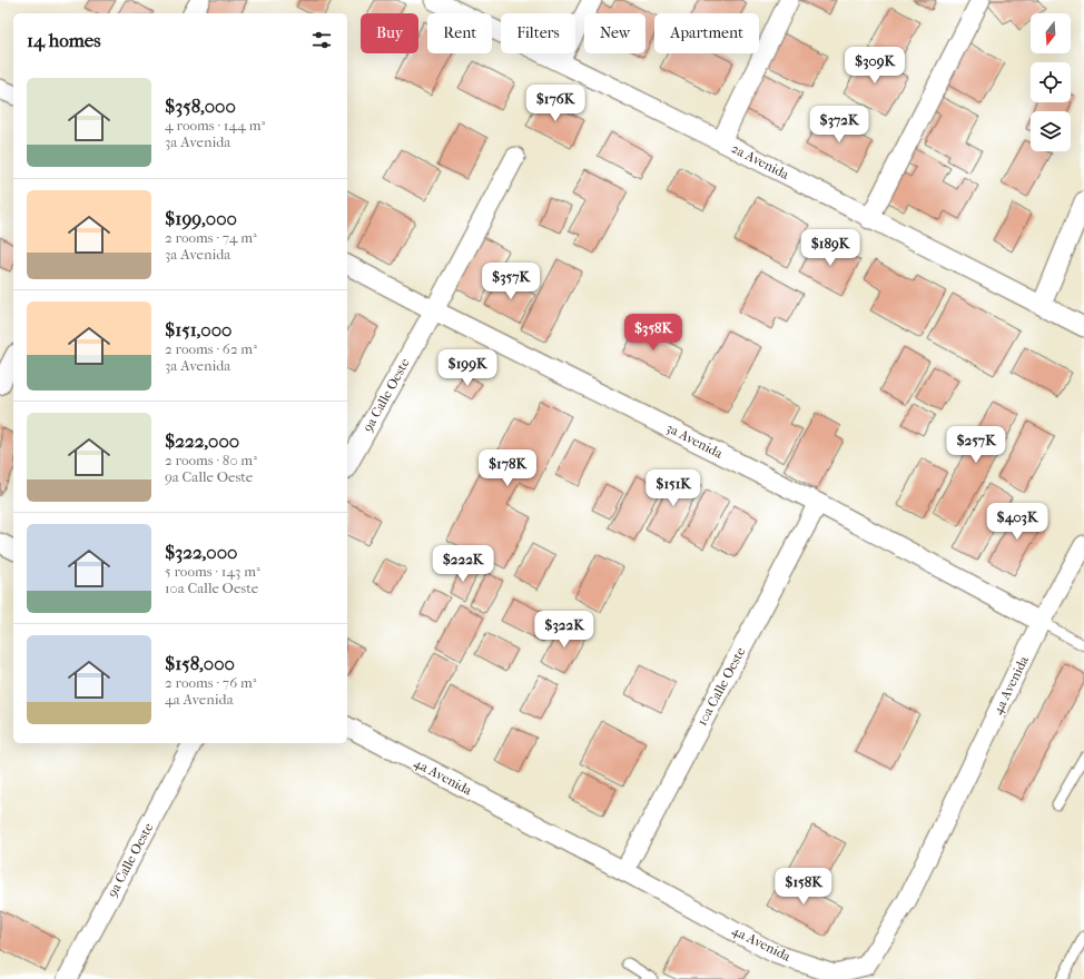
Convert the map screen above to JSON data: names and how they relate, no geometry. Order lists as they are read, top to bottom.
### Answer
{
  "streets": {
    "street": [
      "2a Avenida",
      "9a Calle Oeste",
      "3a Avenida",
      "4a Avenida",
      "10a Calle Oeste"
    ]
  },
  "crossings": [
    ["9a Calle Oeste", "3a Avenida"],
    ["3a Avenida", "4a Avenida"],
    ["3a Avenida", "10a Calle Oeste"],
    ["4a Avenida", "10a Calle Oeste"]
  ],
  "north": "bottom",
  "page": {
    "chip": [
      "Buy",
      "Rent",
      "Filters",
      "New",
      "Apartment"
    ],
    "heading": "14 homes",
    "price": [
      "$309K",
      "$176K",
      "$372K",
      "$189K",
      "$357K",
      "$358K",
      "$199K",
      "$257K",
      "$178K",
      "$151K",
      "$403K",
      "$222K",
      "$322K",
      "$158K"
    ],
    "list": [
      {
        "name": "$358,000",
        "note": "4 rooms · 144 m² · 3a Avenida"
      },
      {
        "name": "$199,000",
        "note": "2 rooms · 74 m² · 3a Avenida"
      },
      {
        "name": "$151,000",
        "note": "2 rooms · 62 m² · 3a Avenida"
      },
      {
        "name": "$222,000",
        "note": "2 rooms · 80 m² · 9a Calle Oeste"
      },
      {
        "name": "$322,000",
        "note": "5 rooms · 143 m² · 10a Calle Oeste"
      },
      {
        "name": "$158,000",
        "note": "2 rooms · 76 m² · 4a Avenida"
      }
    ]
  }
}
